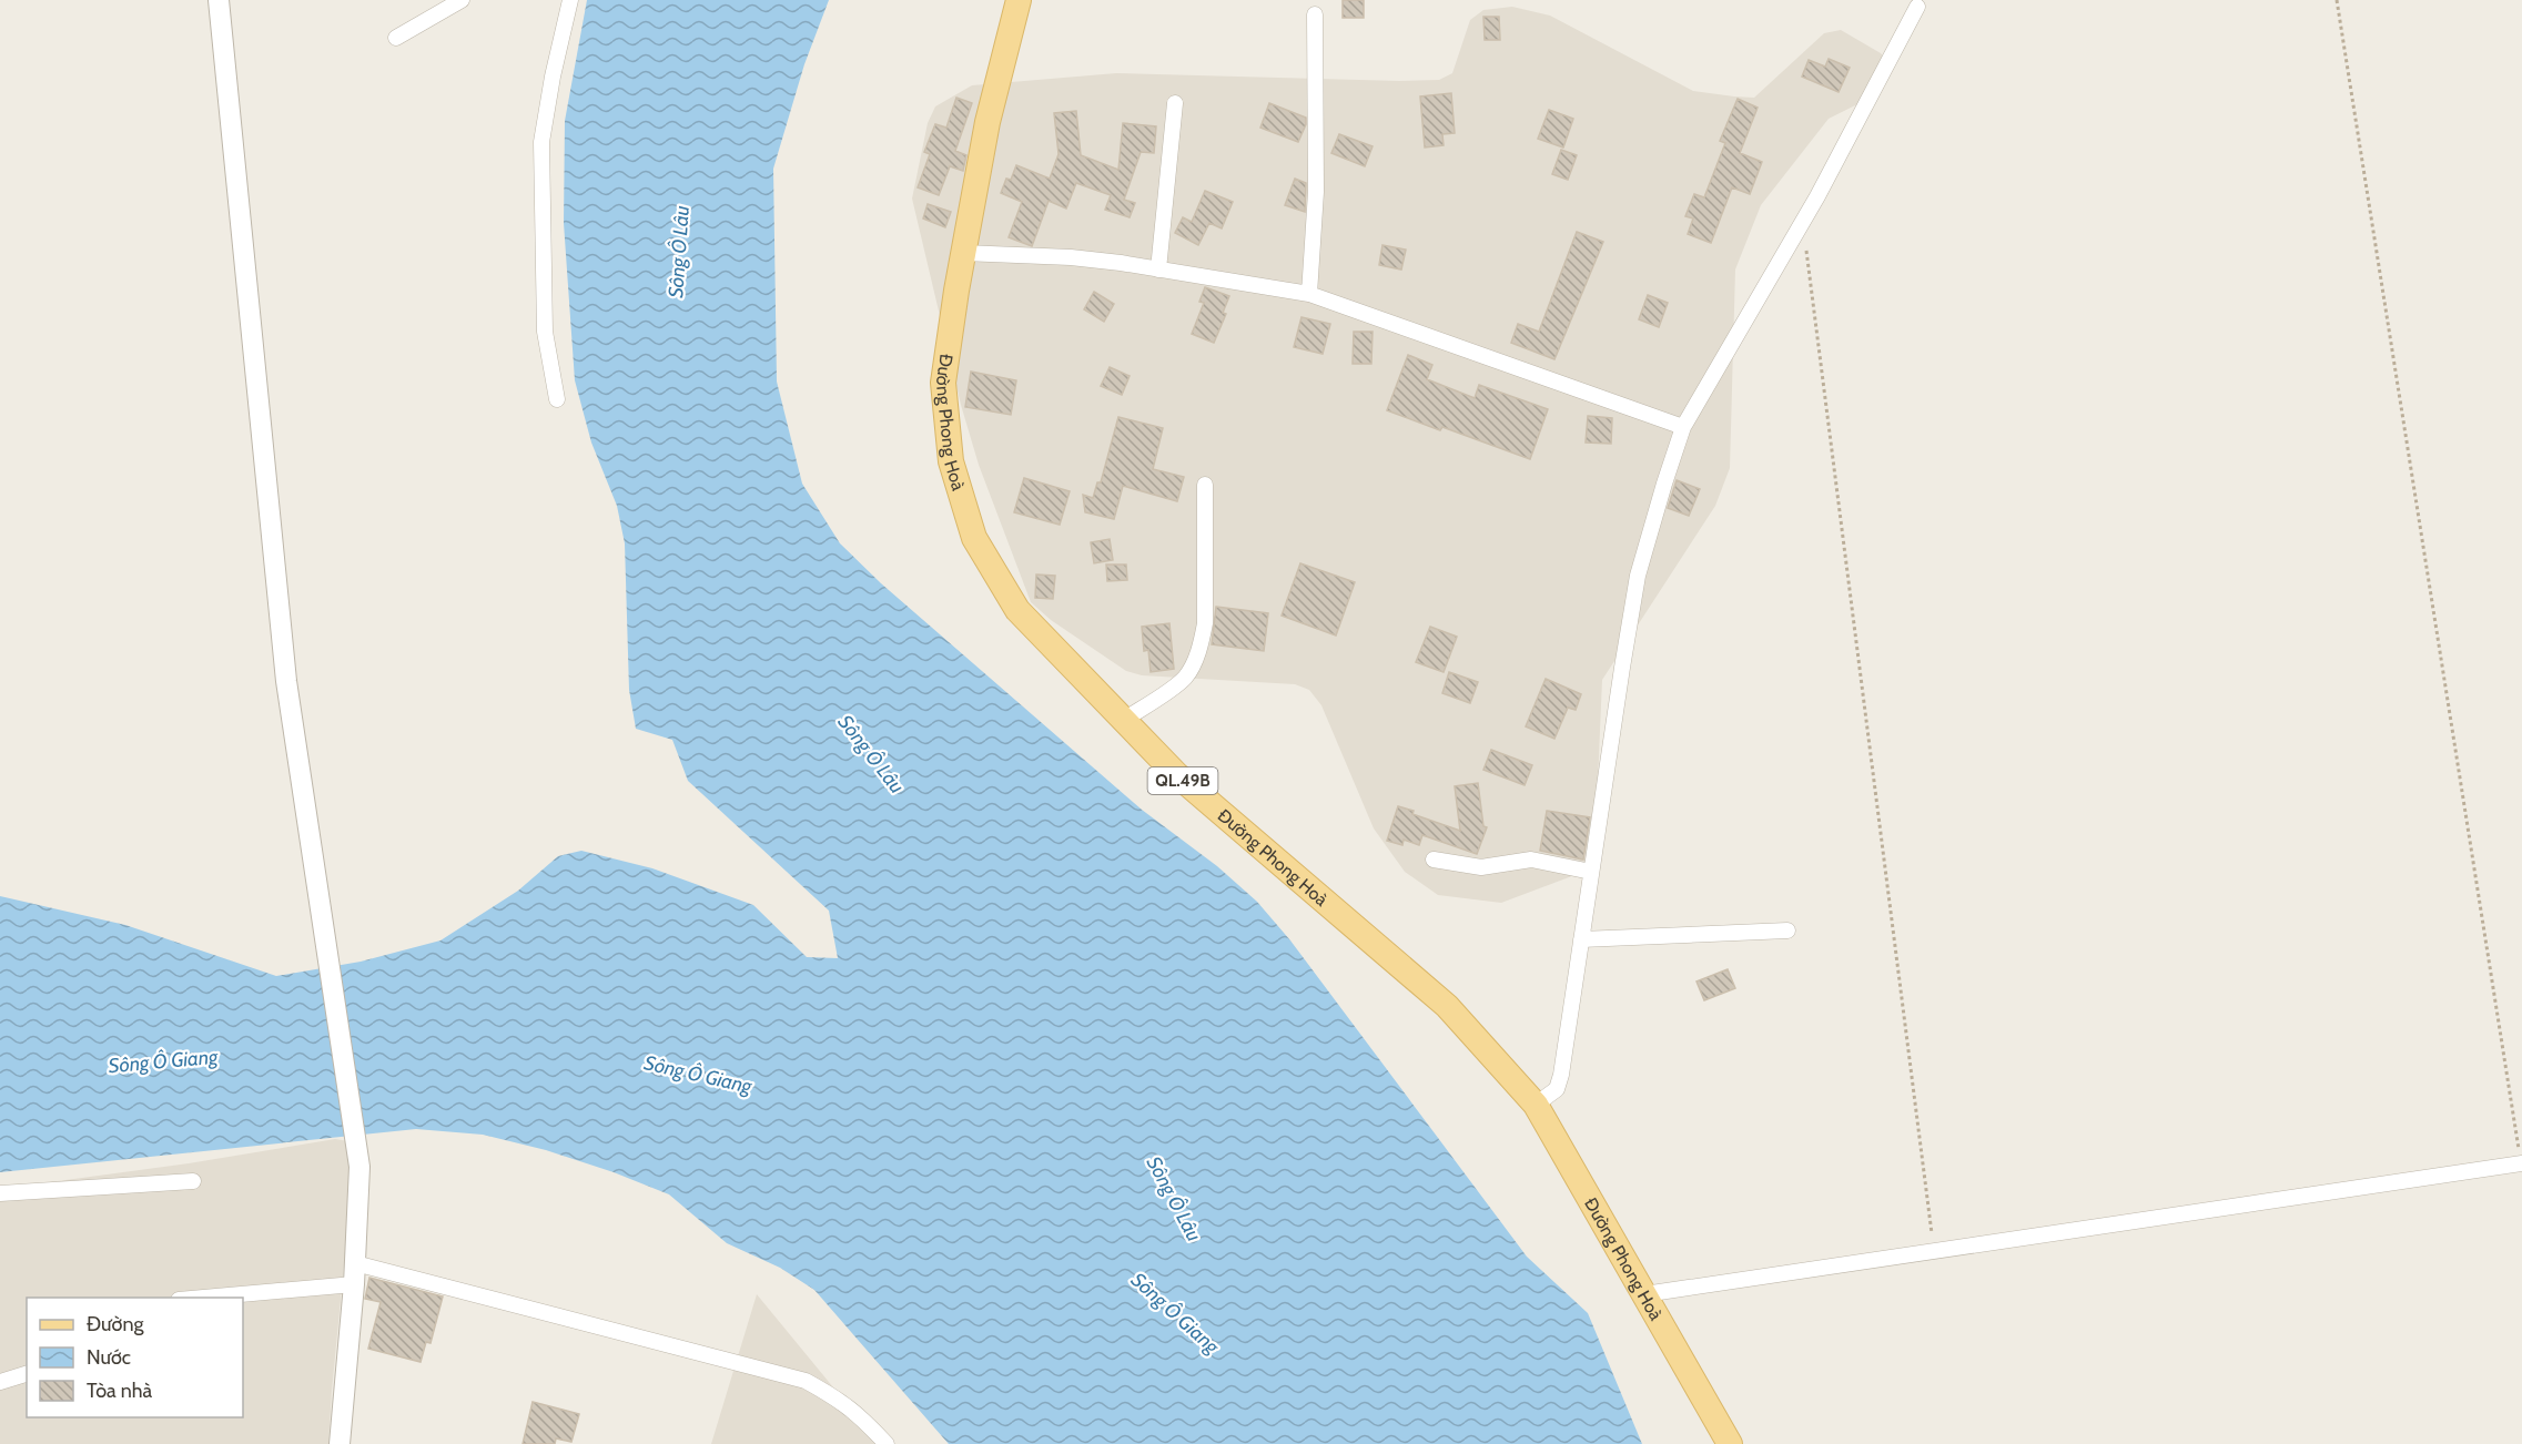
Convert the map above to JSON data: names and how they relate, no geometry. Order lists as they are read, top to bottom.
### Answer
{
  "streets": {
    "main road": ["Đường Phong Hoà", "QL.49B"]
  },
  "water": ["Sông Ô Lâu", "Sông Ô Giang"],
  "legend": ["Đường", "Nước", "Tòa nhà"]
}
